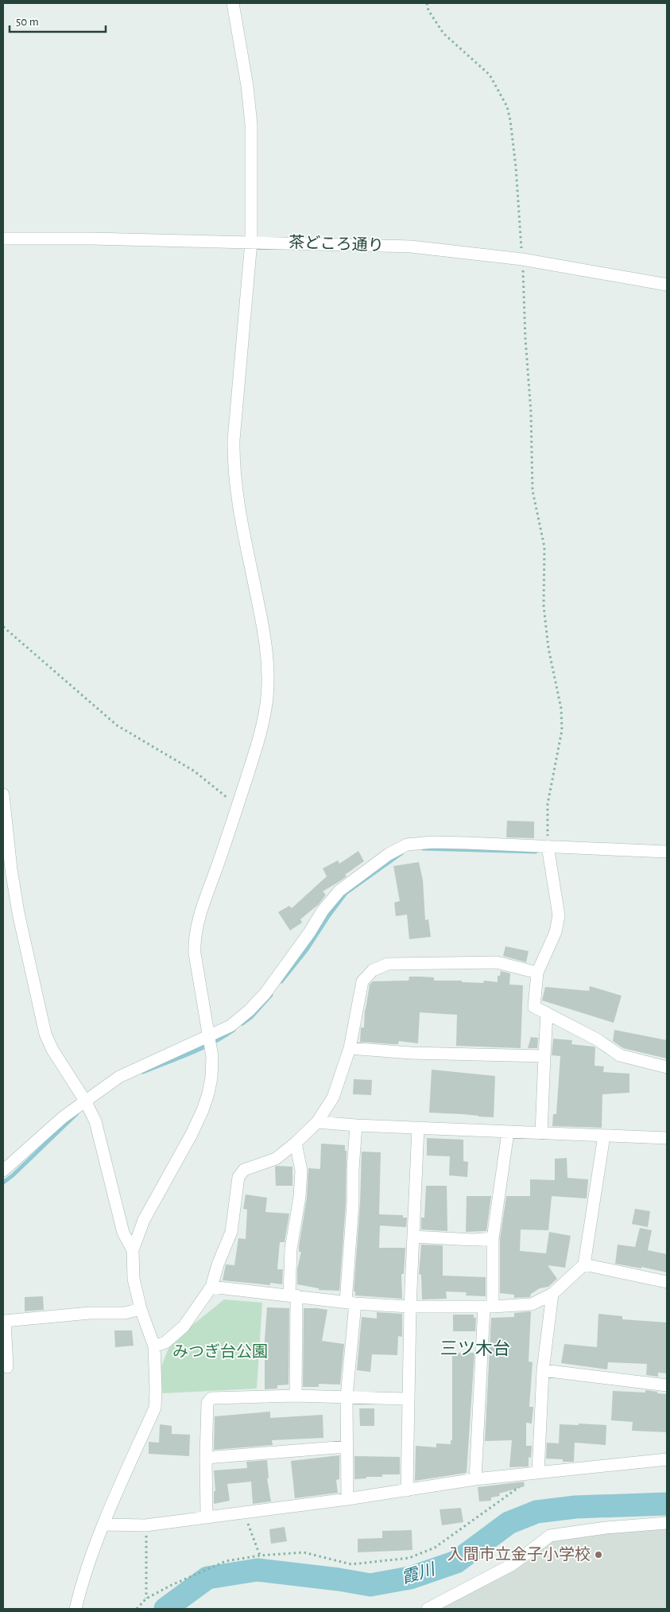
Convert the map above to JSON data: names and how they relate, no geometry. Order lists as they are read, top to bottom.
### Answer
{
  "streets": {
    "street": ["茶どころ通り"]
  },
  "districts": ["三ツ木台"],
  "water": ["霞川"],
  "parks": ["みつぎ台公園"],
  "places": ["入間市立金子小学校"],
  "scale_bar": "50 m"
}
